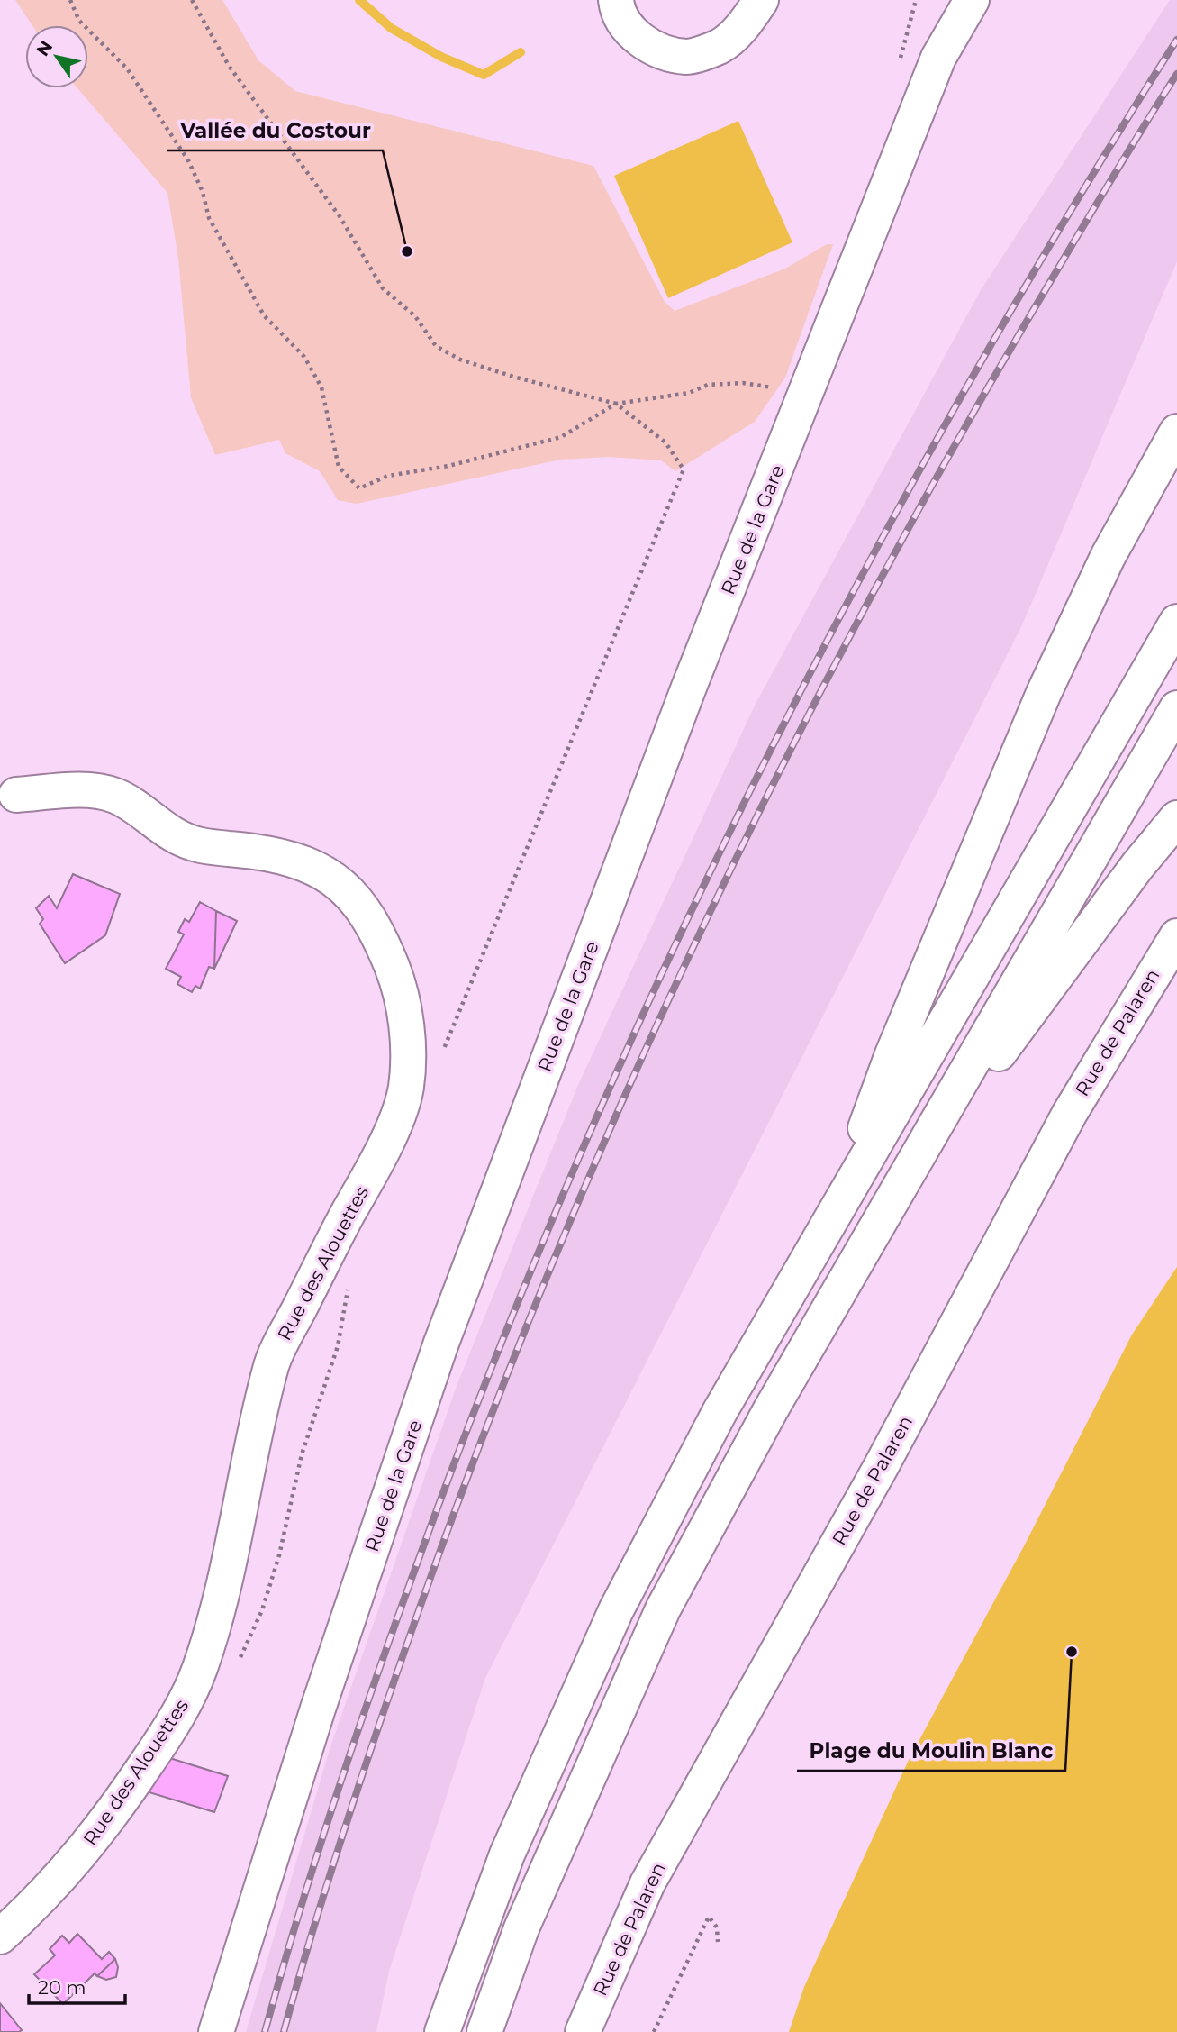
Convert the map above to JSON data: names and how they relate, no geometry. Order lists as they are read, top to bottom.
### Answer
{
  "streets": {
    "main road": ["Rue de la Gare", "Rue de Palaren", "Rue des Alouettes"]
  },
  "places": ["Vallée du Costour", "Plage du Moulin Blanc"],
  "scale_bar": "20 m",
  "north": "top left"
}
